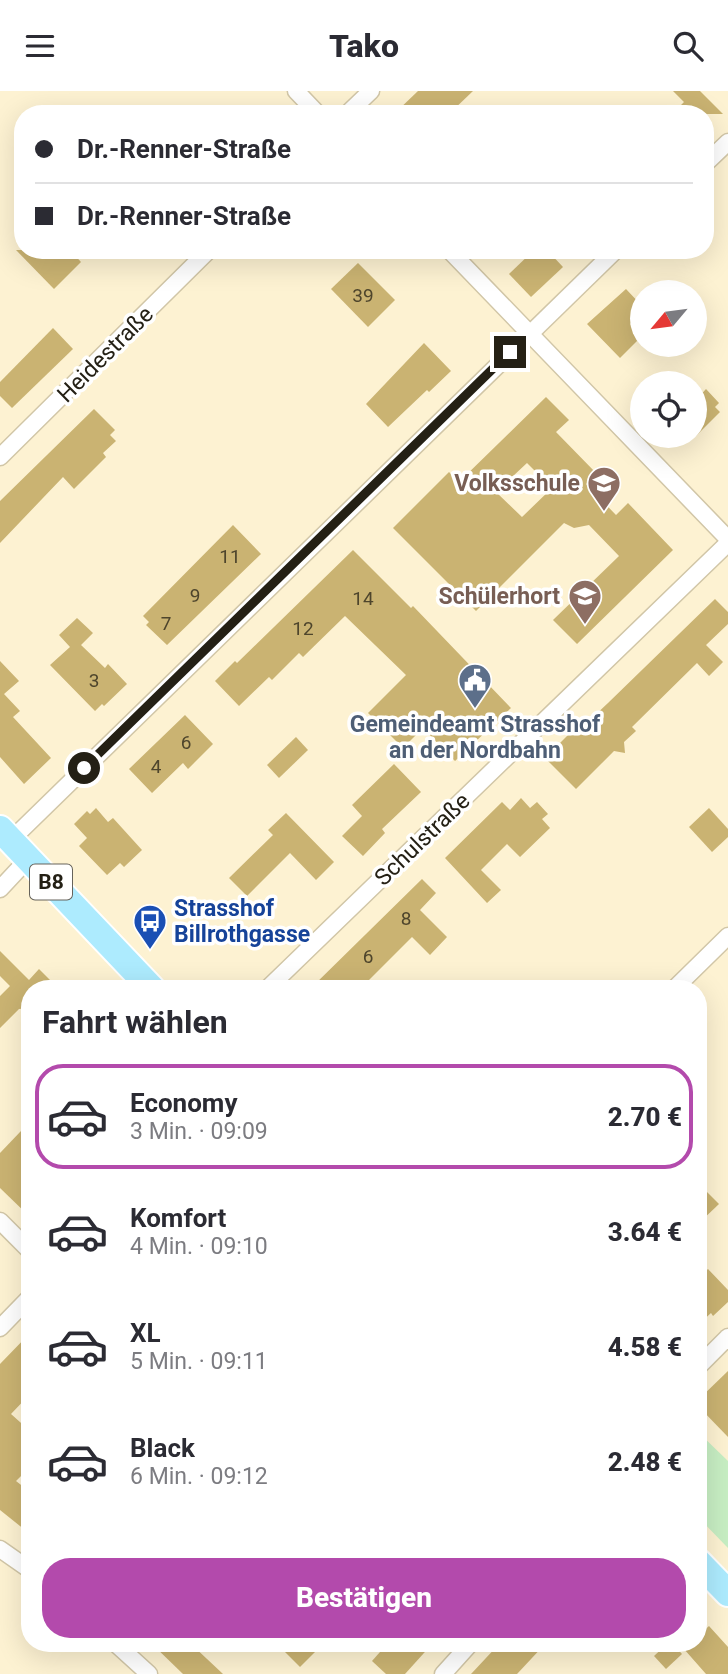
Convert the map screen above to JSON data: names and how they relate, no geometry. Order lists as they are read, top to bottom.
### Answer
{
  "streets": {
    "main road": ["B8"],
    "street": ["Heidestraße", "Schulstraße"]
  },
  "places": {
    "school or university": ["Volksschule", "Schülerhort"],
    "public building": ["Gemeindeamt Strasshof an der Nordbahn"],
    "bus stop": ["Strasshof Billrothgasse"]
  },
  "house_numbers": [
    "39",
    "11",
    "9",
    "14",
    "7",
    "12",
    "3",
    "6",
    "4",
    "8",
    "6"
  ],
  "north": "bottom left",
  "page": {
    "header": "Tako",
    "banner": ["Dr.-Renner-Straße", "Dr.-Renner-Straße"],
    "heading": "Fahrt wählen",
    "list": [
      {
        "name": "Economy",
        "note": "3 Min. · 09:09",
        "value": "2.70 €"
      },
      {
        "name": "Komfort",
        "note": "4 Min. · 09:10",
        "value": "3.64 €"
      },
      {
        "name": "XL",
        "note": "5 Min. · 09:11",
        "value": "4.58 €"
      },
      {
        "name": "Black",
        "note": "6 Min. · 09:12",
        "value": "2.48 €"
      }
    ],
    "buttons": "Bestätigen"
  }
}
